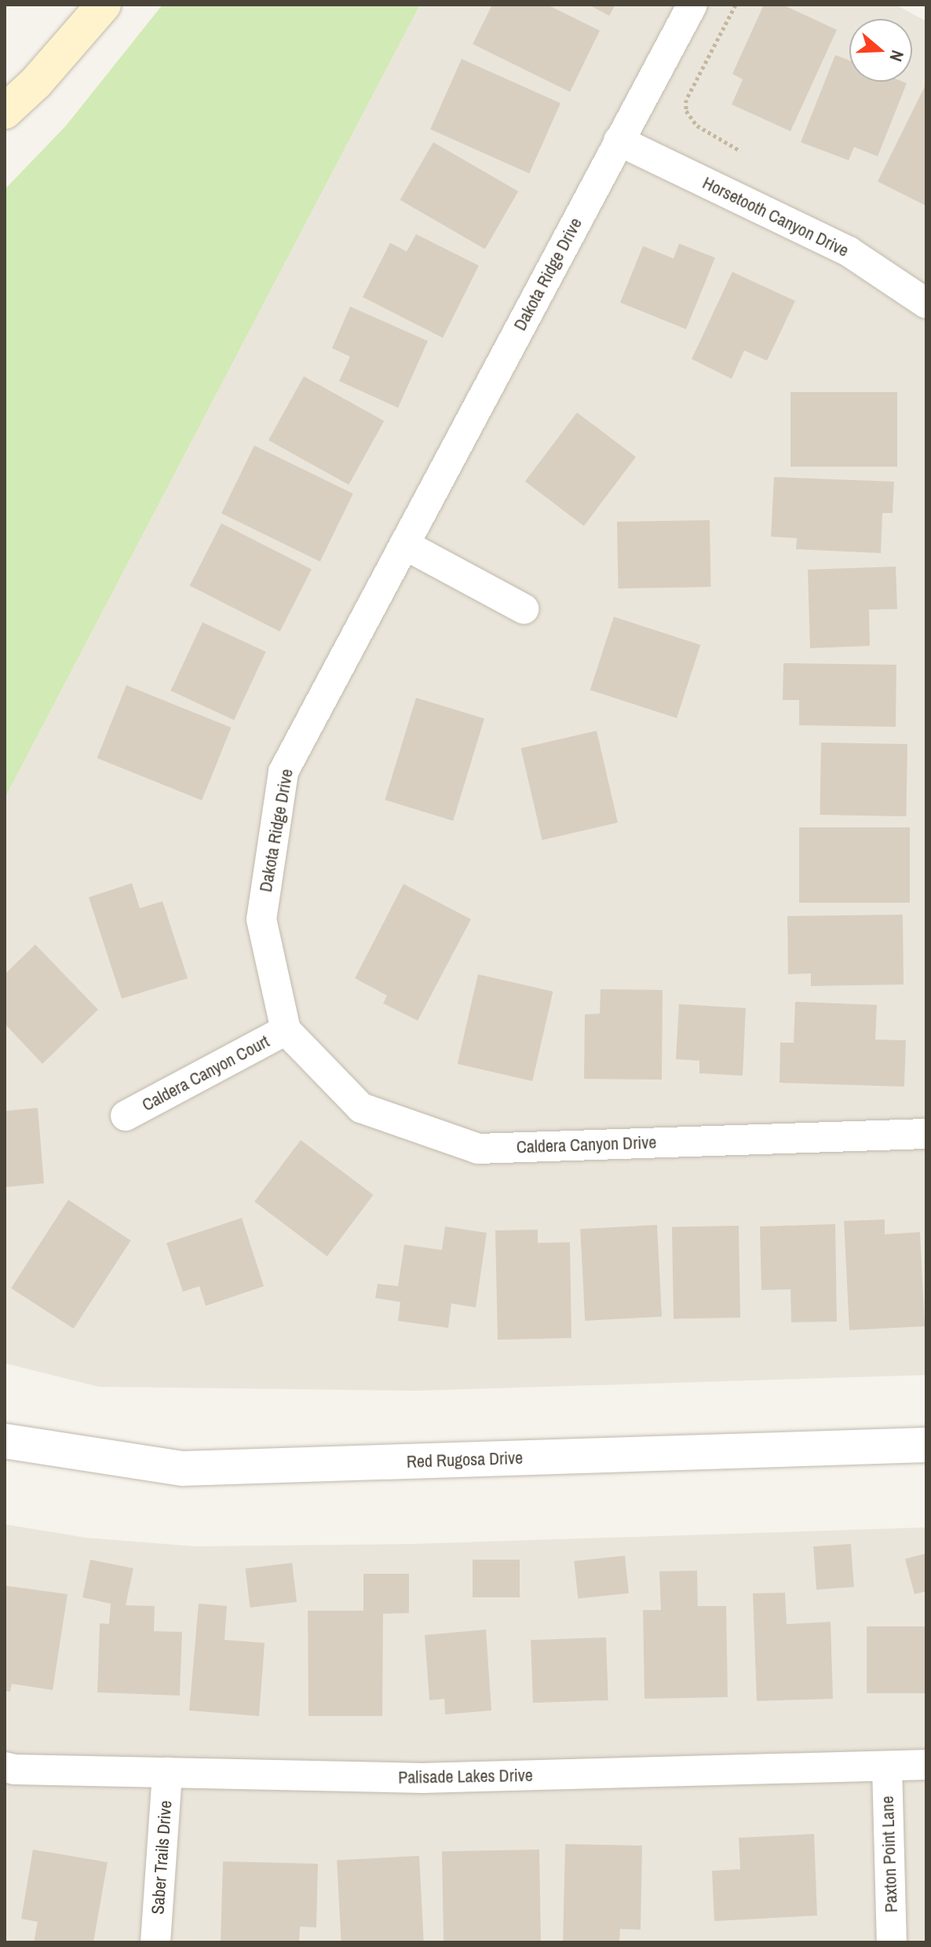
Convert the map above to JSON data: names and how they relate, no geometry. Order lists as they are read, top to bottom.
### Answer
{
  "streets": {
    "street": [
      "Horsetooth Canyon Drive",
      "Dakota Ridge Drive",
      "Caldera Canyon Court",
      "Caldera Canyon Drive",
      "Red Rugosa Drive",
      "Palisade Lakes Drive",
      "Paxton Point Lane",
      "Saber Trails Drive"
    ]
  },
  "crossings": [
    ["Horsetooth Canyon Drive", "Dakota Ridge Drive"],
    ["Dakota Ridge Drive", "Caldera Canyon Court"],
    ["Dakota Ridge Drive", "Caldera Canyon Drive"],
    ["Caldera Canyon Court", "Caldera Canyon Drive"],
    ["Palisade Lakes Drive", "Paxton Point Lane"],
    ["Palisade Lakes Drive", "Saber Trails Drive"]
  ],
  "north": "right"
}
